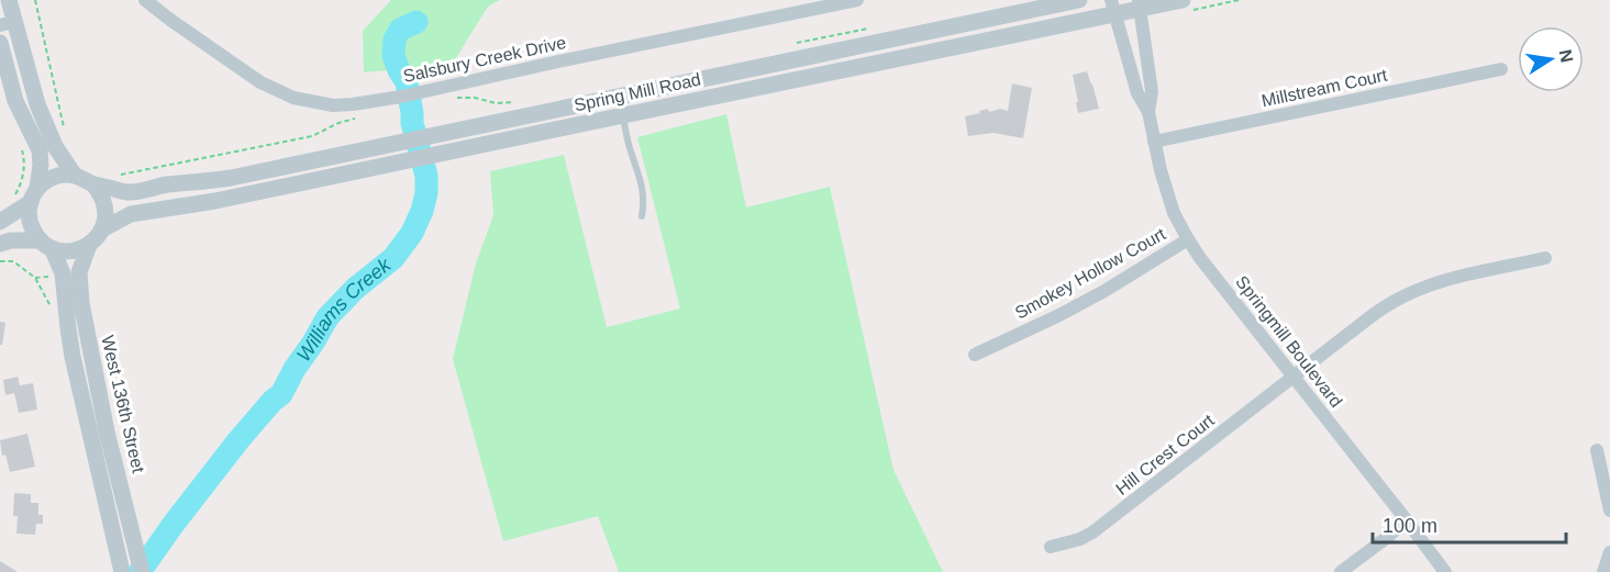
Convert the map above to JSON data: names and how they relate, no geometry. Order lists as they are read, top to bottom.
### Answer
{
  "streets": {
    "street": [
      "Salsbury Creek Drive",
      "Millstream Court",
      "Spring Mill Road",
      "Smokey Hollow Court",
      "Springmill Boulevard",
      "West 136th Street",
      "Hill Crest Court"
    ]
  },
  "crossings": [
    ["Millstream Court", "Springmill Boulevard"],
    ["Spring Mill Road", "Springmill Boulevard"],
    ["Spring Mill Road", "West 136th Street"],
    ["Smokey Hollow Court", "Springmill Boulevard"],
    ["Springmill Boulevard", "Hill Crest Court"]
  ],
  "water": ["Williams Creek"],
  "scale_bar": "100 m",
  "north": "right"
}
